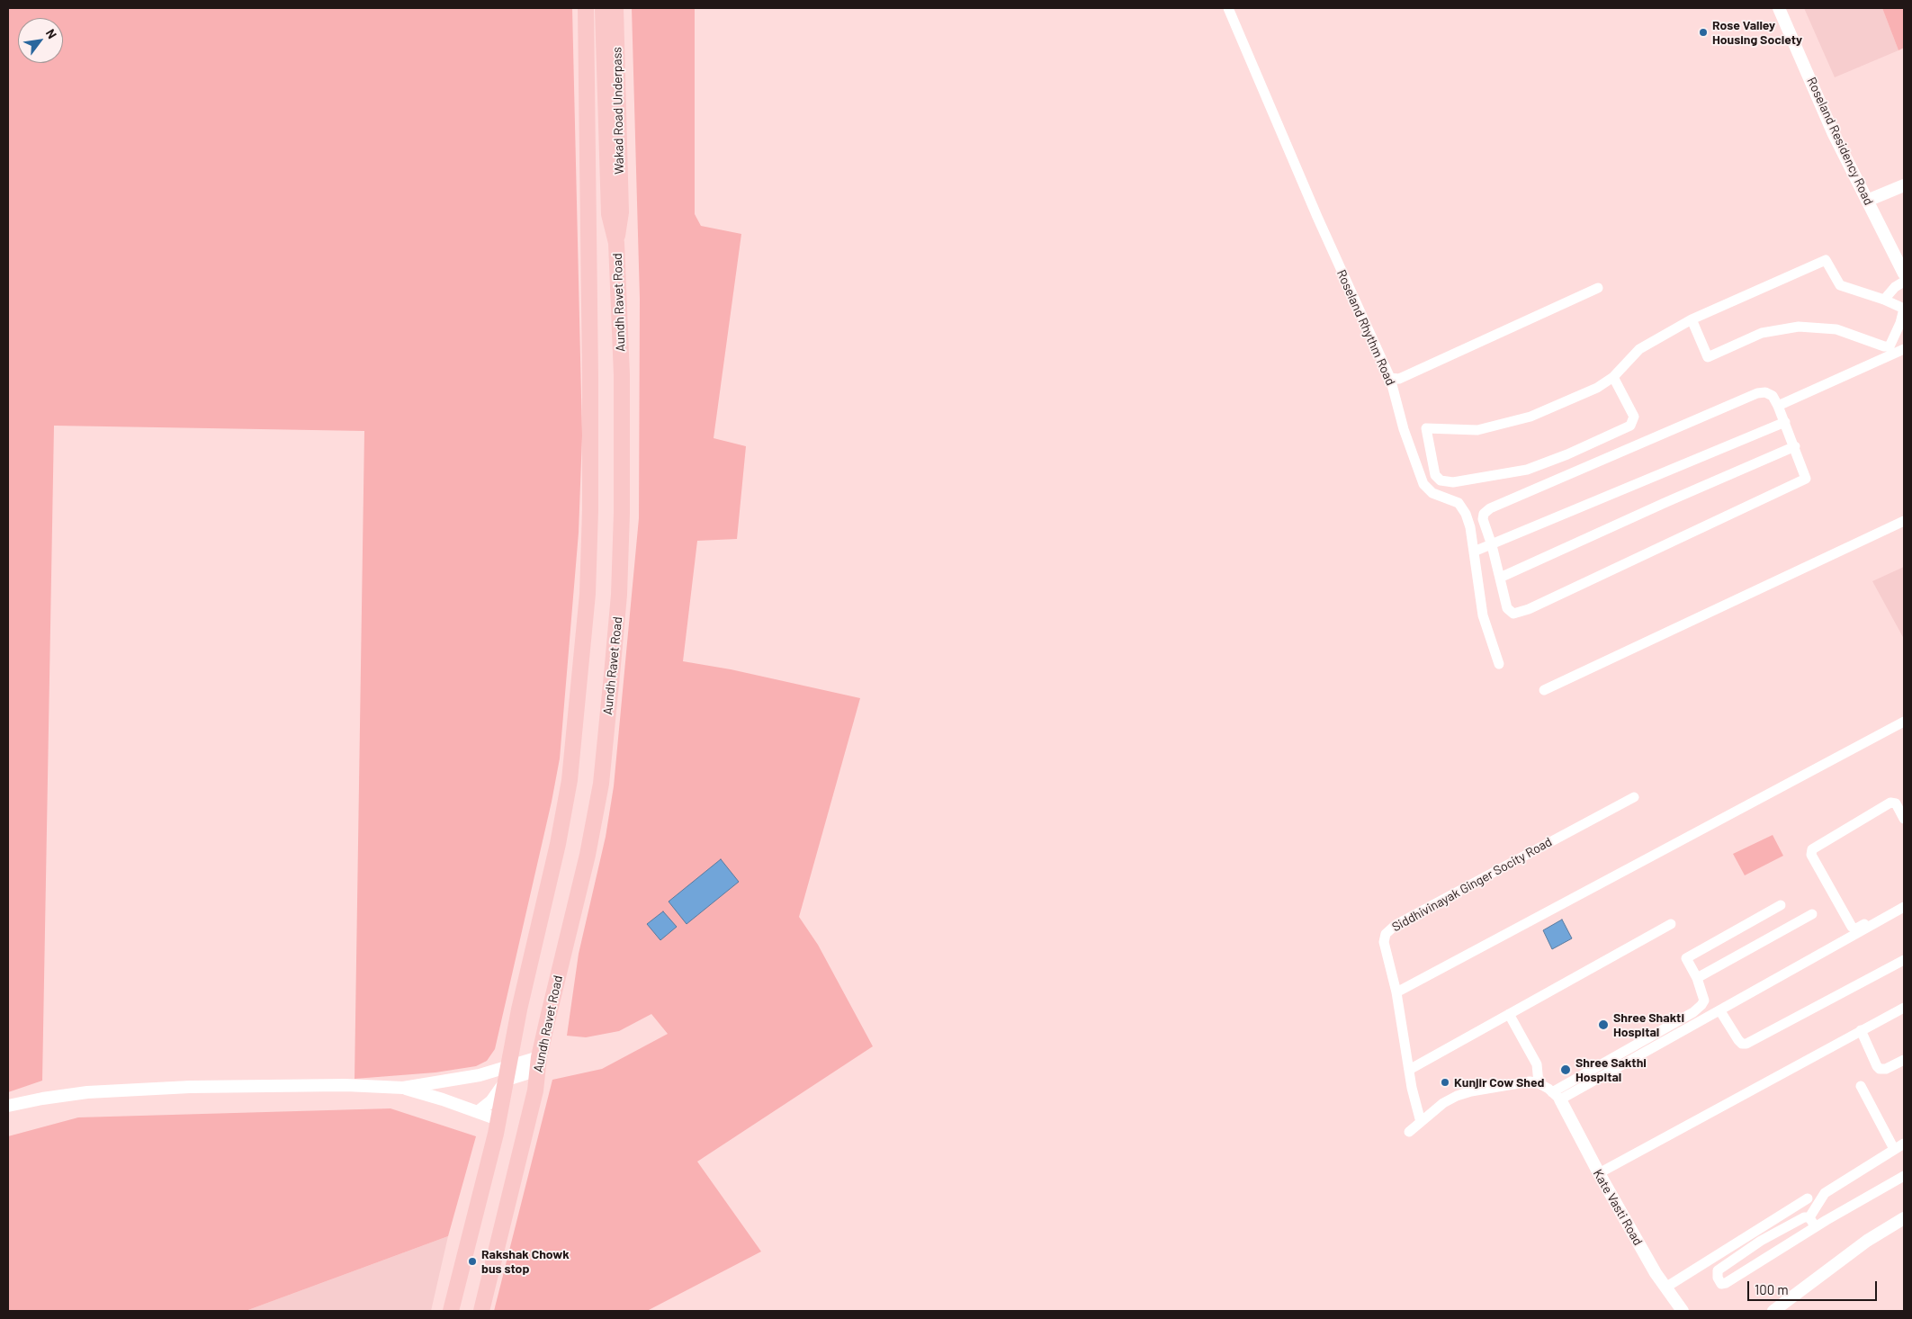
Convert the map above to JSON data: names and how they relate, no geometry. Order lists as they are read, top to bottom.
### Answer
{
  "streets": {
    "main road": ["Wakad Road Underpass", "Aundh Ravet Road"],
    "street": [
      "Roseland Residency Road",
      "Roseland Rhythm Road",
      "Siddhivinayak Ginger Socity Road",
      "Kate Vasti Road"
    ]
  },
  "crossings": [
    ["Wakad Road Underpass", "Aundh Ravet Road"]
  ],
  "places": [
    "Rose Valley Housing Society",
    "Shree Shakti Hospital",
    "Shree Sakthi Hospital",
    "Kunjir Cow Shed",
    "Rakshak Chowk bus stop"
  ],
  "scale_bar": "100 m",
  "north": "top right"
}
